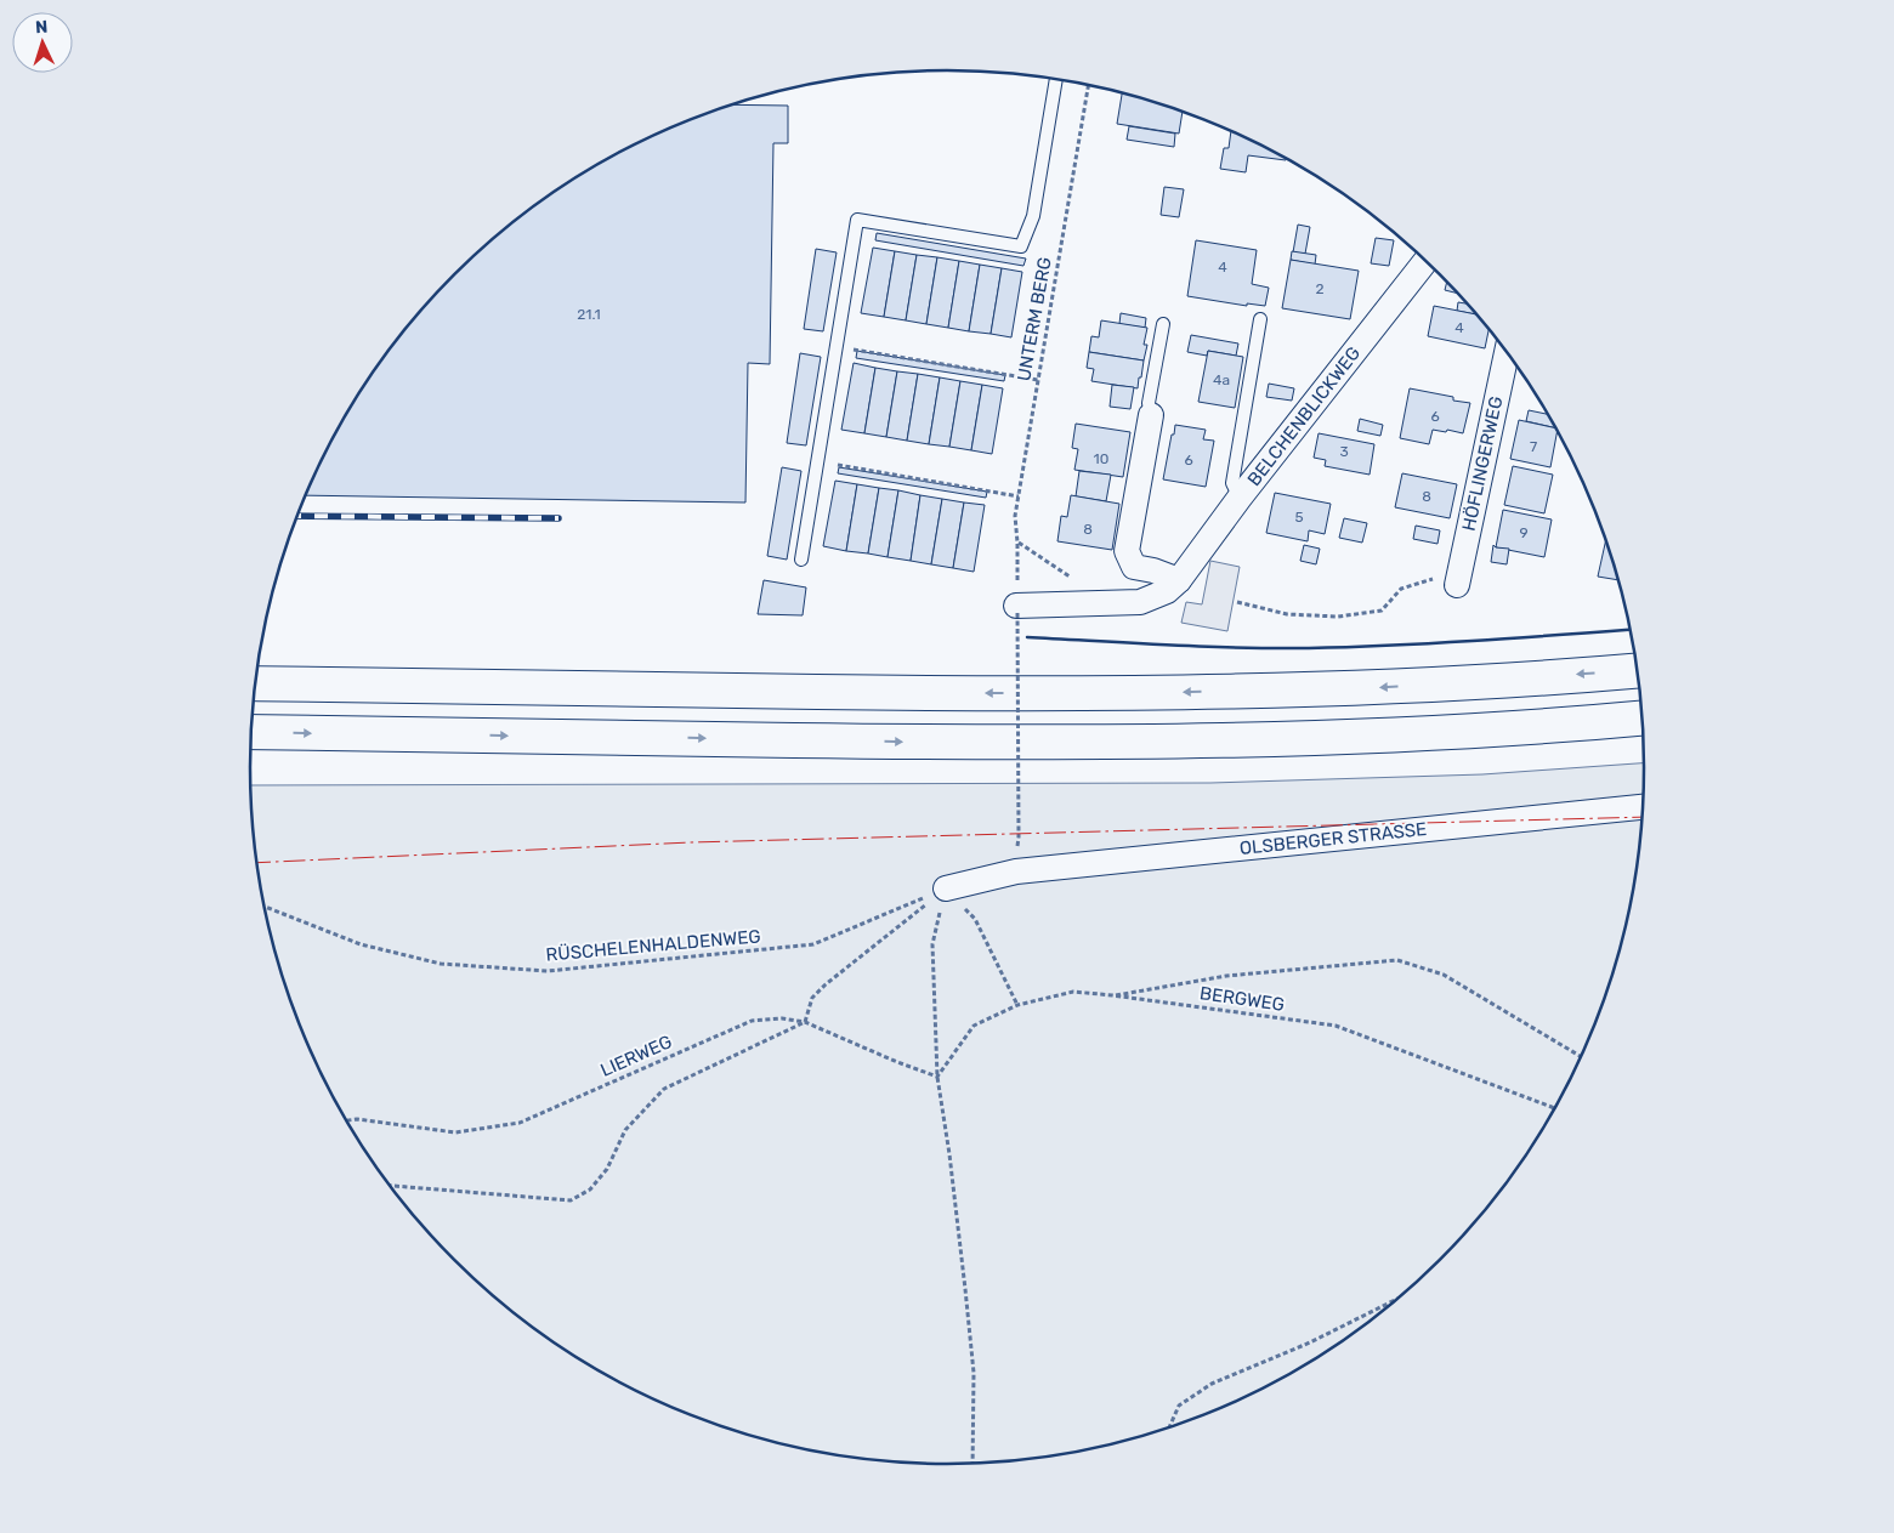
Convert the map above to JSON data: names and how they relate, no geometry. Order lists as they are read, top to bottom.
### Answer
{
  "streets": {
    "street": ["BELCHENBLICKWEG", "HÖFLINGERWEG", "OLSBERGER STRASSE"],
    "path": [
      "UNTERM BERG",
      "RÜSCHELENHALDENWEG",
      "BERGWEG",
      "LIERWEG"
    ]
  },
  "crossings": [
    ["OLSBERGER STRASSE", "RÜSCHELENHALDENWEG"],
    ["BERGWEG", "LIERWEG"]
  ],
  "house_numbers": [
    "4",
    "2",
    "21.1",
    "4",
    "4a",
    "6",
    "7",
    "3",
    "10",
    "6",
    "8",
    "5",
    "8",
    "9"
  ],
  "north": "top"
}
